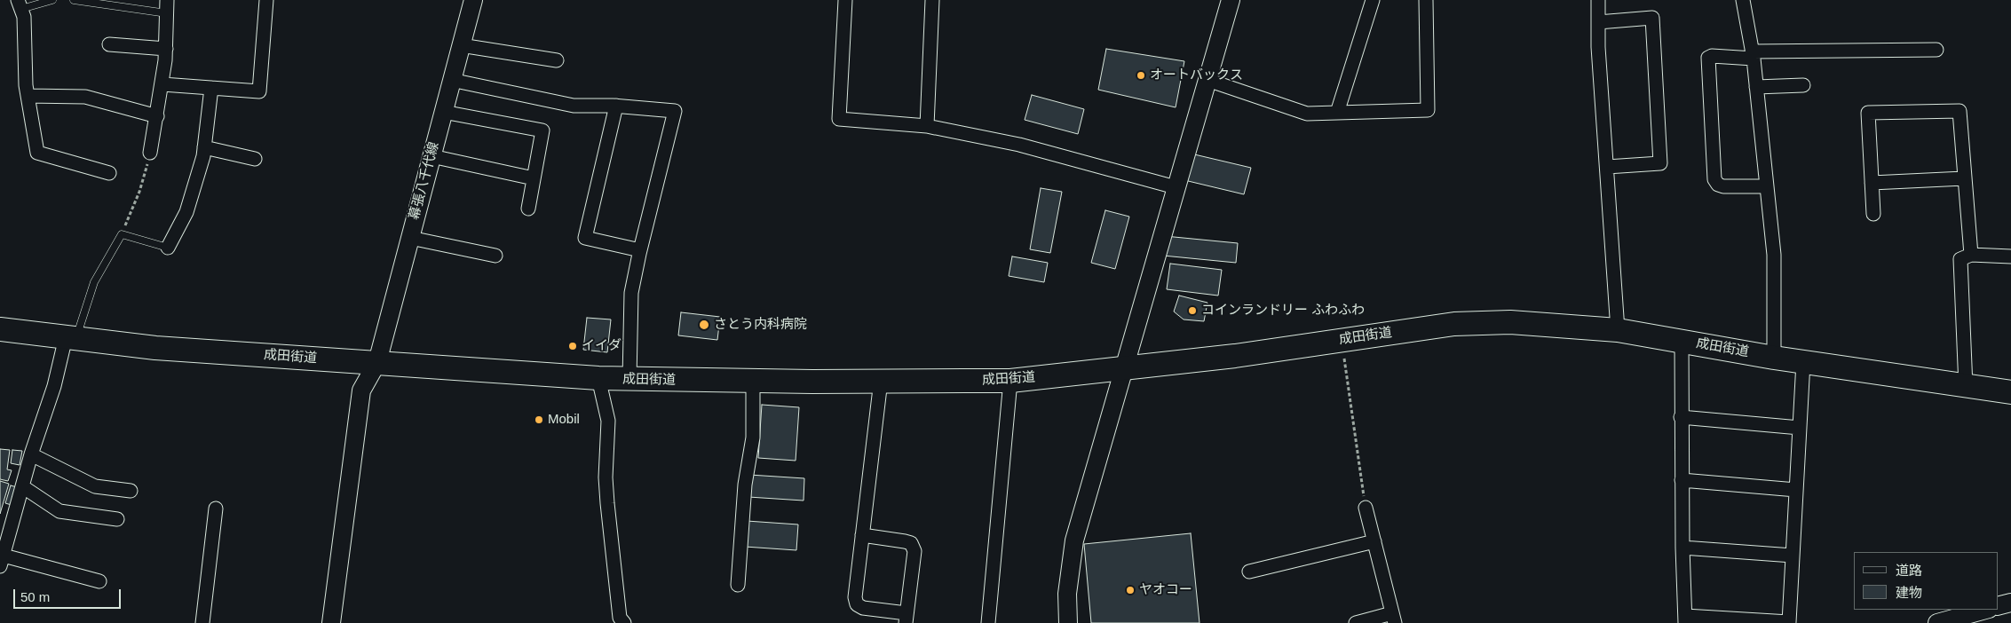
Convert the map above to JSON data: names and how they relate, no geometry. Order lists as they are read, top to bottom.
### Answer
{
  "streets": {
    "highway": ["成田街道"],
    "street": ["幕張八千代線"]
  },
  "crossings": [
    ["幕張八千代線", "成田街道"]
  ],
  "places": [
    "オートバックス",
    "コインランドリー ふわふわ",
    "さとう内科病院",
    "イイダ",
    "Mobil",
    "ヤオコー"
  ],
  "legend": ["道路", "建物"],
  "scale_bar": "50 m"
}
